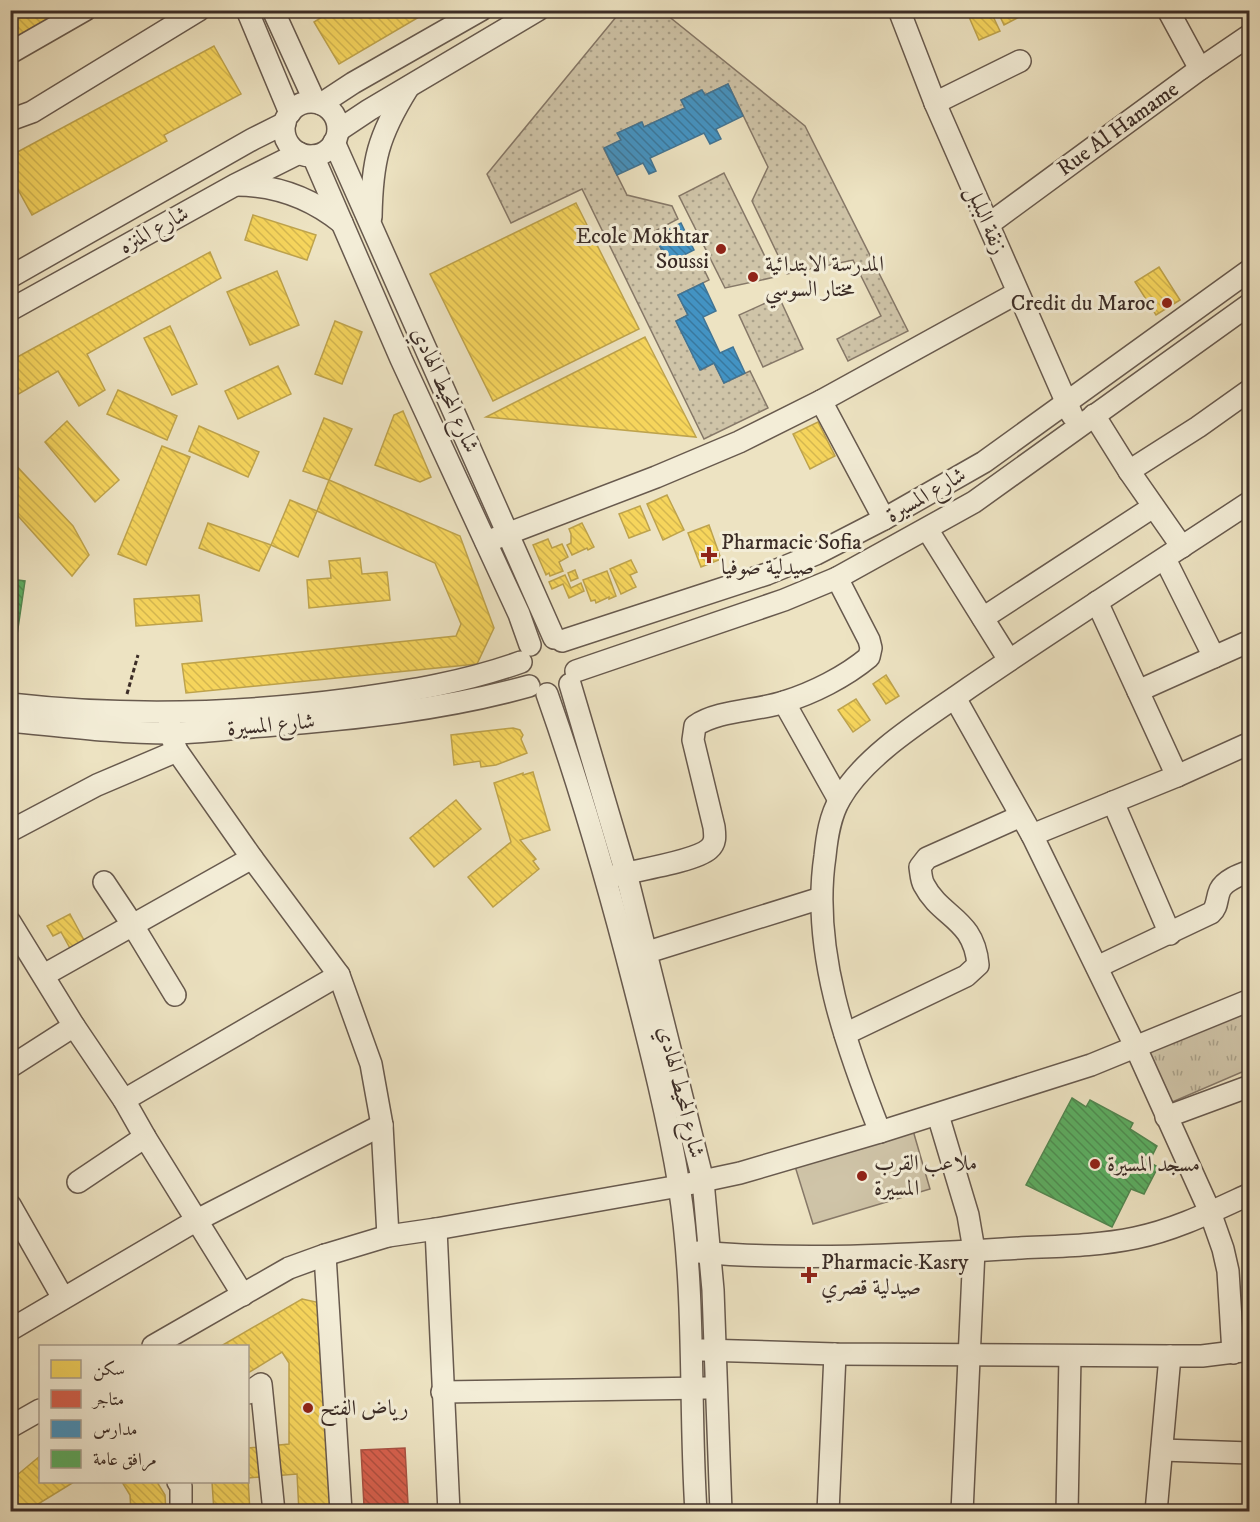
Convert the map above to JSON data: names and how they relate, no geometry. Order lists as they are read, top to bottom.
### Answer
{
  "streets": {
    "street": [
      "Rue Al Hamame",
      "زنقة البلبل",
      "شارع المنزه",
      "شارع المحيط الهادي",
      "شارع المسيرة"
    ]
  },
  "crossings": [
    ["Rue Al Hamame", "زنقة البلبل"],
    ["زنقة البلبل", "شارع المسيرة"],
    ["شارع المنزه", "شارع المحيط الهادي"],
    ["شارع المحيط الهادي", "شارع المسيرة"]
  ],
  "places": {
    "other": [
      "Ecole Mokhtar Soussi",
      "المدرسة الابتدائية مختار السوسي",
      "Credit du Maroc",
      "مسجد المسيرة",
      "ملاعب القرب المسيرة",
      "رياض الفتح"
    ],
    "health": ["Pharmacie Sofia صيدلية صوفيا", "Pharmacie Kasry صيدلية قصري"]
  },
  "legend": [
    "سكن",
    "متاجر",
    "مدارس",
    "مرافق عامة"
  ]
}
